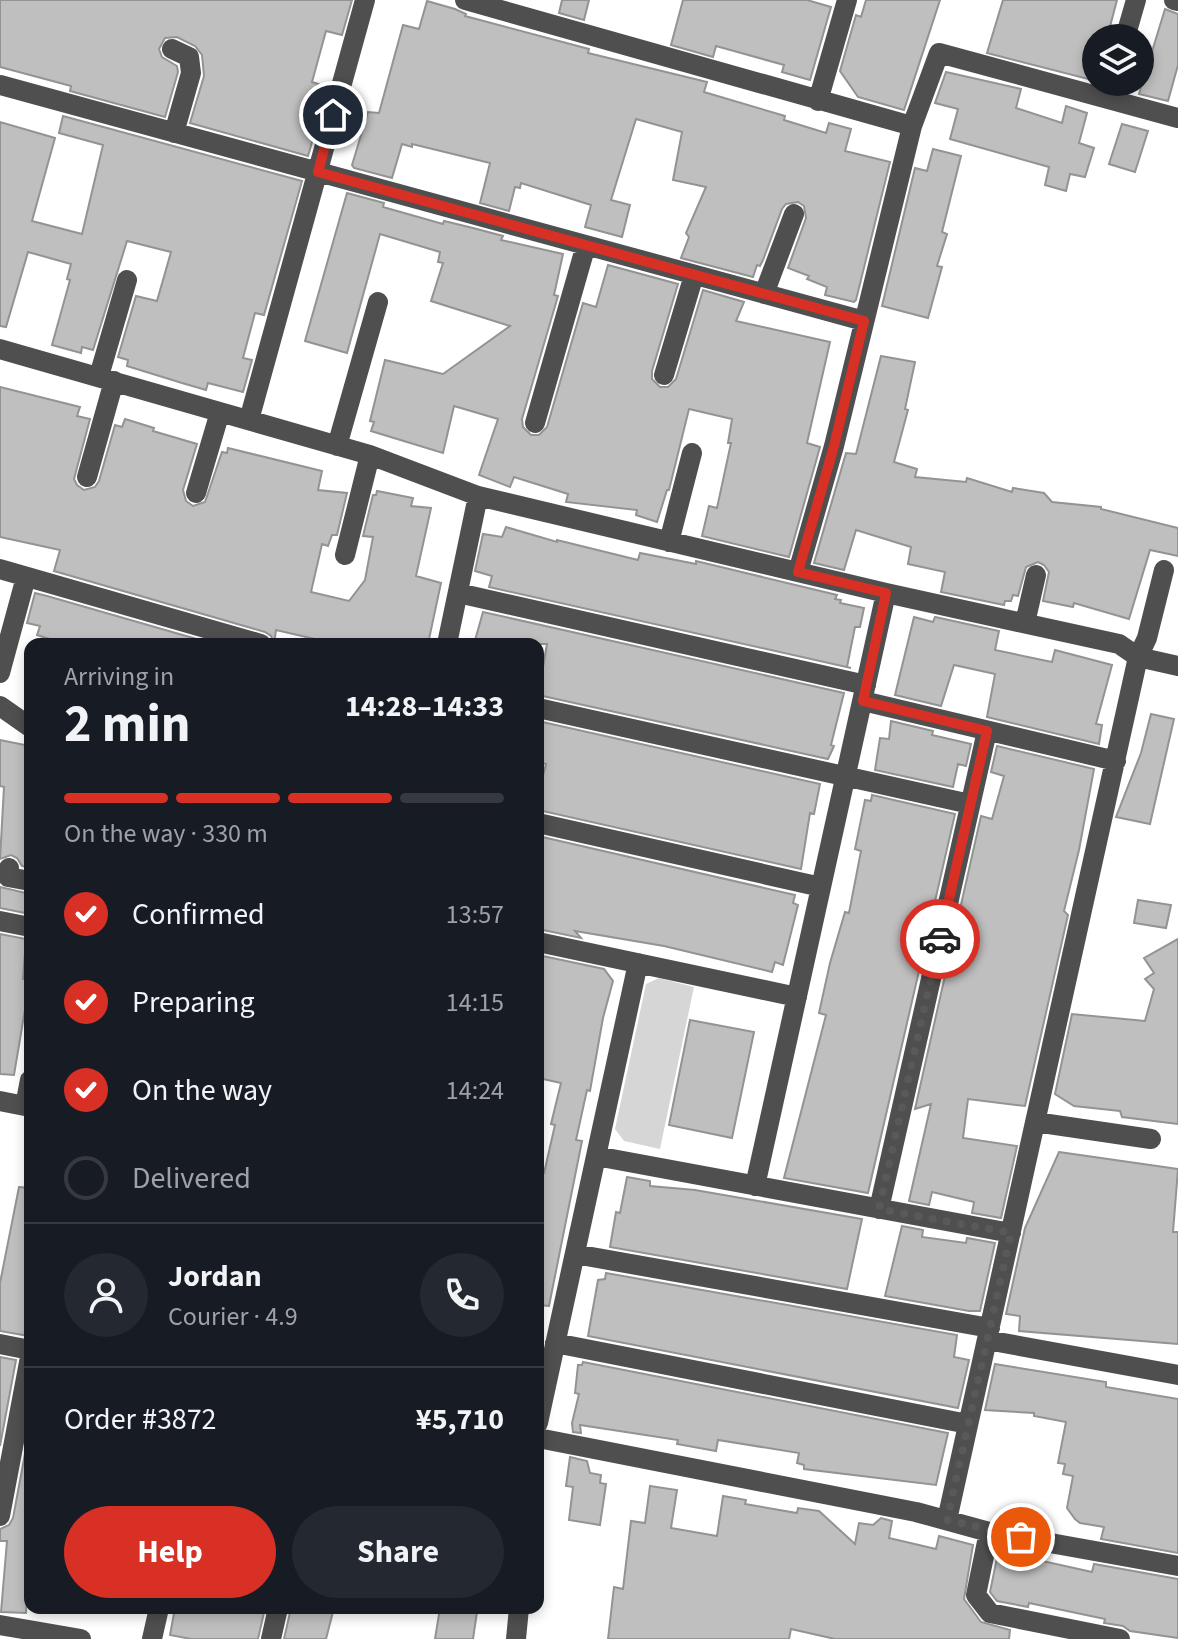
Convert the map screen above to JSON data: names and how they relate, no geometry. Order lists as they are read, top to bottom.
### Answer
{
  "page": {
    "heading": ["2 min", "Arriving in", "14:28–14:33"],
    "panel": [
      "Jordan",
      "Courier · 4.9",
      "Order #3872",
      "¥5,710"
    ],
    "bar": "On the way · 330 m",
    "list": [
      ["Confirmed", "13:57"],
      ["Preparing", "14:15"],
      ["On the way", "14:24"],
      "Delivered"
    ],
    "buttons": ["Help", "Share"]
  }
}
